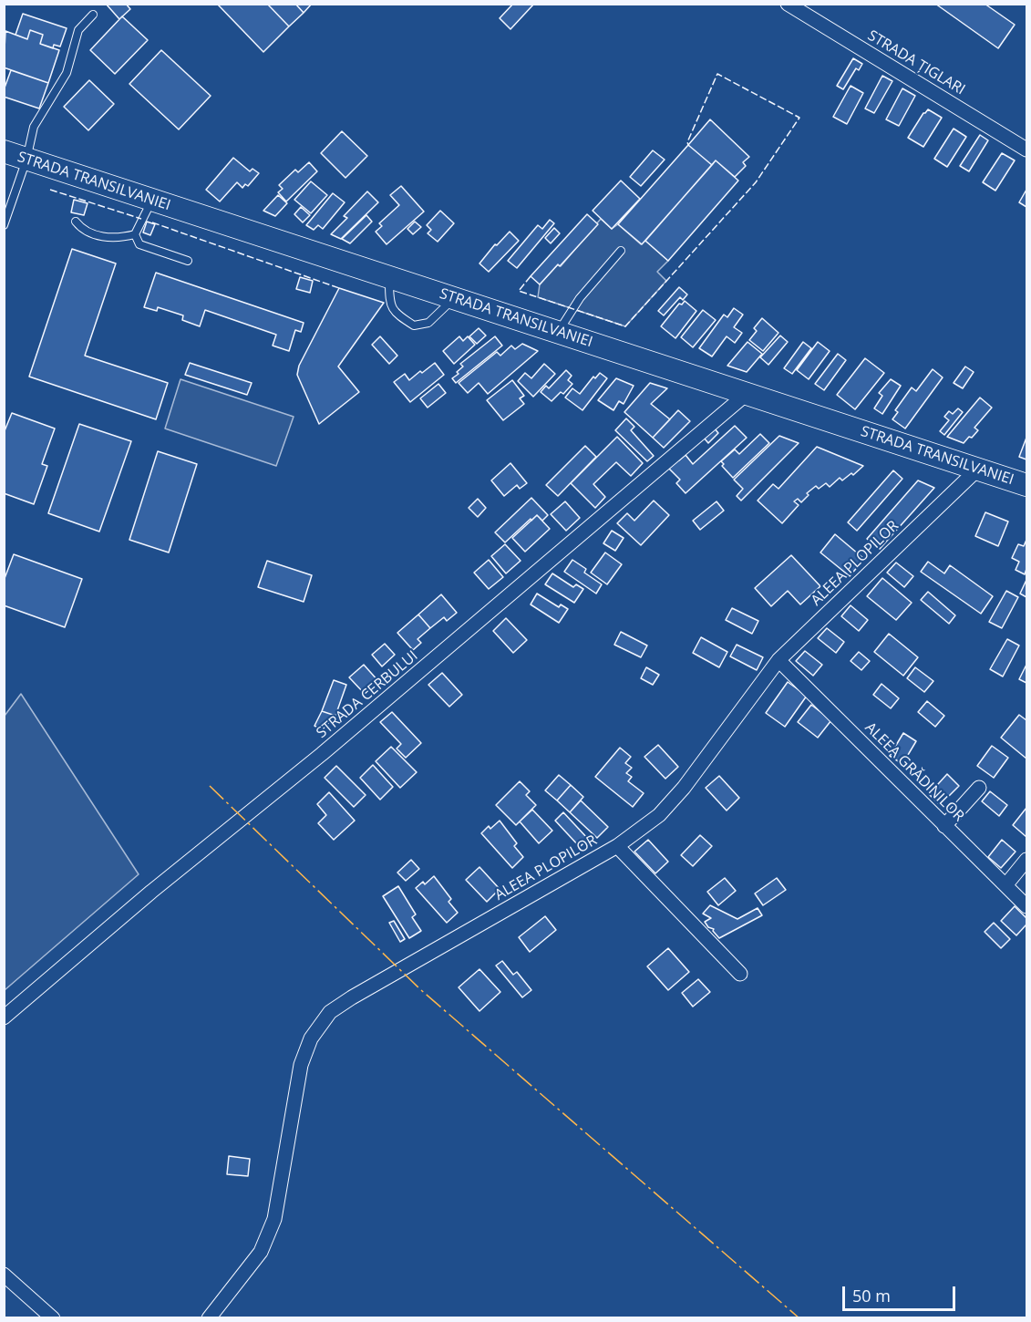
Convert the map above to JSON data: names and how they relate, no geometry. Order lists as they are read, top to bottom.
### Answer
{
  "streets": {
    "main road": ["STRADA TRANSILVANIEI"],
    "street": [
      "STRADA ȚIGLARI",
      "ALEEA PLOPILOR",
      "STRADA CERBULUI",
      "ALEEA GRĂDINILOR"
    ]
  },
  "crossings": [
    ["STRADA TRANSILVANIEI", "ALEEA PLOPILOR"],
    ["STRADA TRANSILVANIEI", "STRADA CERBULUI"],
    ["ALEEA PLOPILOR", "ALEEA GRĂDINILOR"]
  ],
  "scale_bar": "50 m"
}
